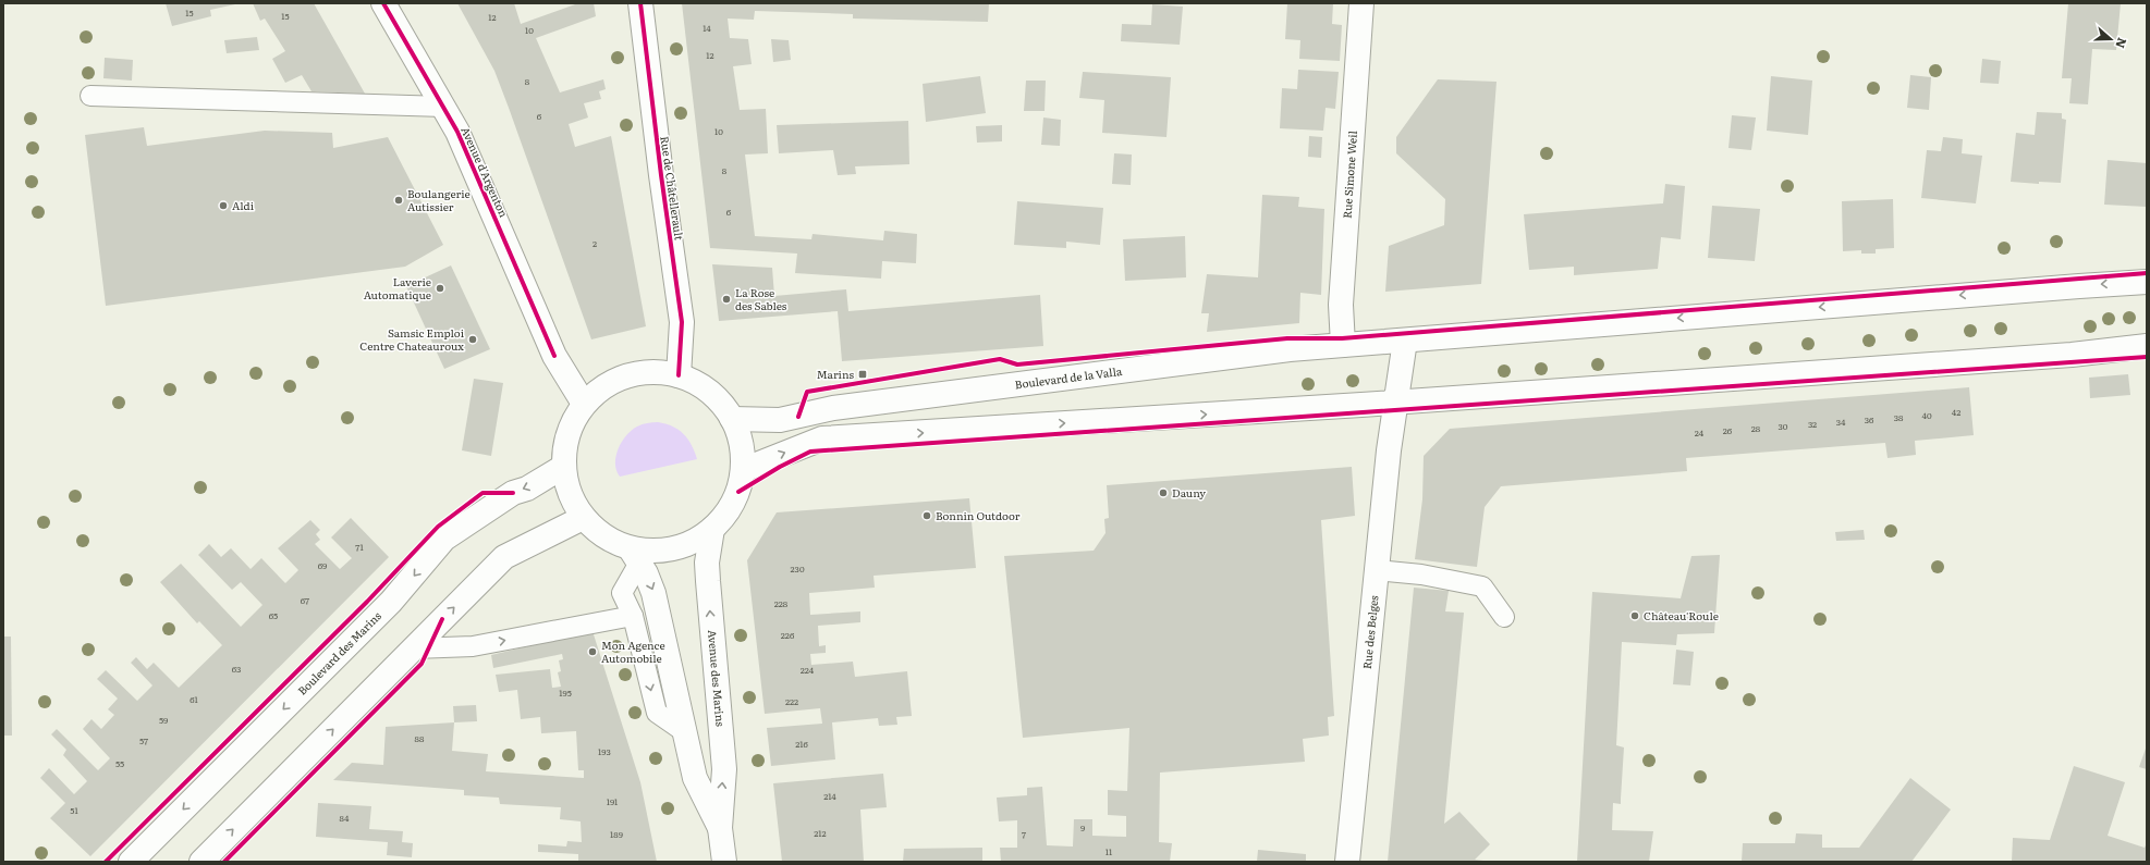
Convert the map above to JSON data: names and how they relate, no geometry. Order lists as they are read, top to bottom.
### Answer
{
  "streets": {
    "main road": [
      "Avenue d'Argenton",
      "Rue Simone Weil",
      "Rue de Châtellerault",
      "Boulevard de la Valla",
      "Rue des Belges",
      "Boulevard des Marins",
      "Avenue des Marins"
    ]
  },
  "crossings": [
    ["Rue Simone Weil", "Boulevard de la Valla"]
  ],
  "places": {
    "other": [
      "Boulangerie Autissier",
      "Aldi",
      "Laverie Automatique",
      "La Rose des Sables",
      "Samsic Emploi Centre Chateauroux",
      "Dauny",
      "Bonnin Outdoor",
      "Château'Roule",
      "Mon Agence Automobile"
    ],
    "transit": ["Marins"]
  },
  "house_numbers": [
    "15",
    "15",
    "12",
    "14",
    "10",
    "12",
    "8",
    "6",
    "10",
    "8",
    "6",
    "2",
    "42",
    "40",
    "38",
    "36",
    "34",
    "32",
    "30",
    "28",
    "26",
    "24",
    "71",
    "69",
    "230",
    "67",
    "228",
    "65",
    "226",
    "63",
    "224",
    "195",
    "61",
    "222",
    "59",
    "88",
    "57",
    "216",
    "193",
    "55",
    "214",
    "191",
    "51",
    "84",
    "9",
    "212",
    "189",
    "7",
    "11"
  ],
  "north": "right"
}
